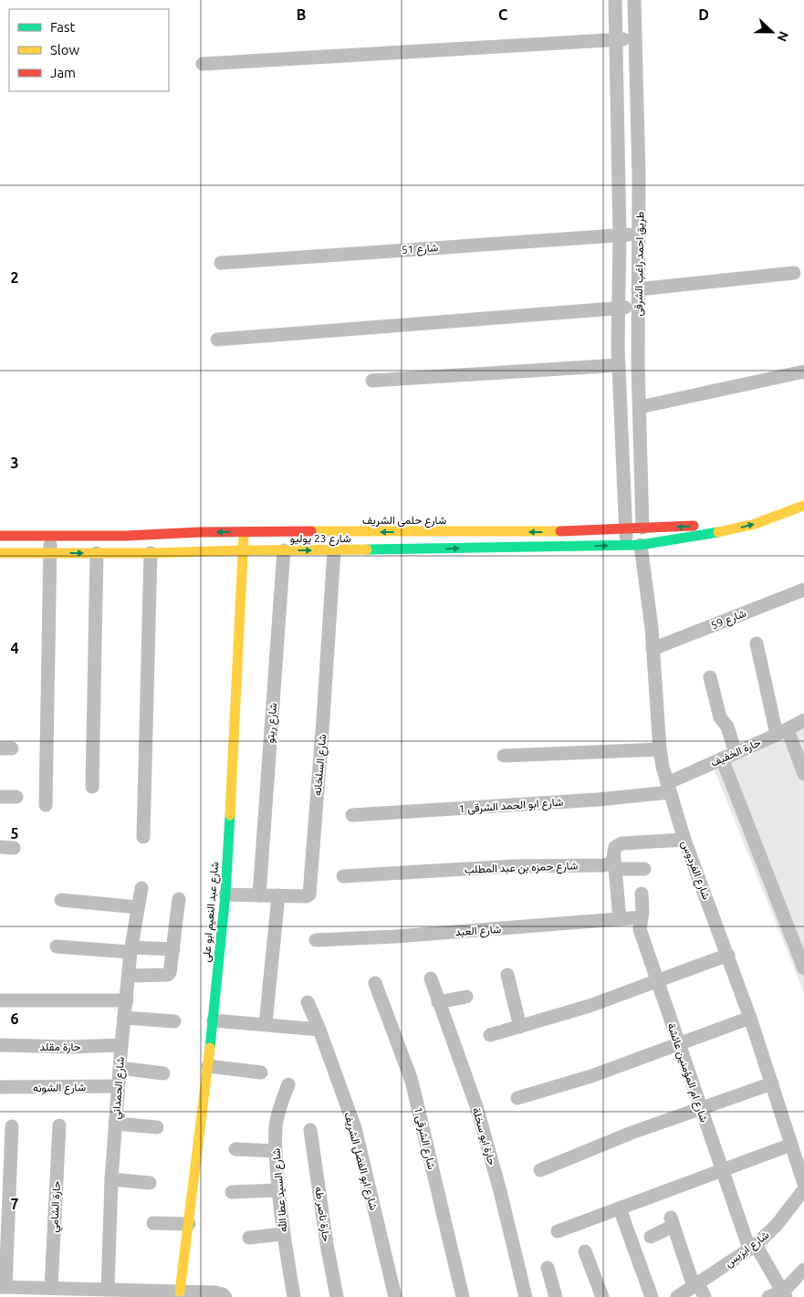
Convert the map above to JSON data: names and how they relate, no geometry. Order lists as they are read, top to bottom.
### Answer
{
  "streets": {
    "street": [
      "شارع 51",
      "طريق احمد راغب الشرقى",
      "شارع حلمى الشريف",
      "شارع 23 يوليو",
      "شارع 59",
      "شارع ريتو",
      "حارة الخفيف",
      "شارع السلخانه",
      "شارع ابو الحمد الشرقى 1",
      "شارع حمزه بن عبد المطلب",
      "شارع الفردوس",
      "شارع عبد النعيم ابو على",
      "شارع العبد",
      "حارة مقلد",
      "شارع ام المؤمنين عائشة",
      "شارع الشونه",
      "شارع الحمداني",
      "حارة ابو سخلة",
      "شارع الشرقى 1",
      "شارع ابو الفضل الشريف",
      "شارع السيد عطا الله",
      "حارة الشامي",
      "حارة ناصر طه",
      "شارع ايزيس"
    ]
  },
  "crossings": [
    ["شارع 51", "طريق احمد راغب الشرقى"],
    ["شارع 51", "شارع الفردوس"],
    ["طريق احمد راغب الشرقى", "شارع حلمى الشريف"],
    ["شارع حلمى الشريف", "شارع الفردوس"],
    ["شارع حلمى الشريف", "شارع عبد النعيم ابو على"],
    ["شارع 23 يوليو", "شارع ريتو"],
    ["شارع 23 يوليو", "شارع السلخانه"],
    ["شارع 23 يوليو", "شارع الفردوس"],
    ["شارع 23 يوليو", "شارع عبد النعيم ابو على"],
    ["شارع 59", "شارع الفردوس"],
    ["شارع ريتو", "شارع السلخانه"],
    ["حارة الخفيف", "شارع ابو الحمد الشرقى 1"],
    ["حارة الخفيف", "شارع الفردوس"],
    ["شارع السلخانه", "شارع عبد النعيم ابو على"],
    ["شارع ابو الحمد الشرقى 1", "شارع الفردوس"],
    ["شارع العبد", "شارع ام المؤمنين عائشة"],
    ["حارة مقلد", "شارع الحمداني"],
    ["شارع ام المؤمنين عائشة", "شارع ايزيس"],
    ["شارع الشونه", "شارع الحمداني"]
  ],
  "one_way": ["شارع حلمى الشريف", "شارع 23 يوليو"],
  "legend": ["Fast", "Slow", "Jam"],
  "north": "right",
  "grid": {
    "columns": ["B", "C", "D"],
    "rows": [
      "2",
      "3",
      "4",
      "5",
      "6",
      "7"
    ]
  }
}
